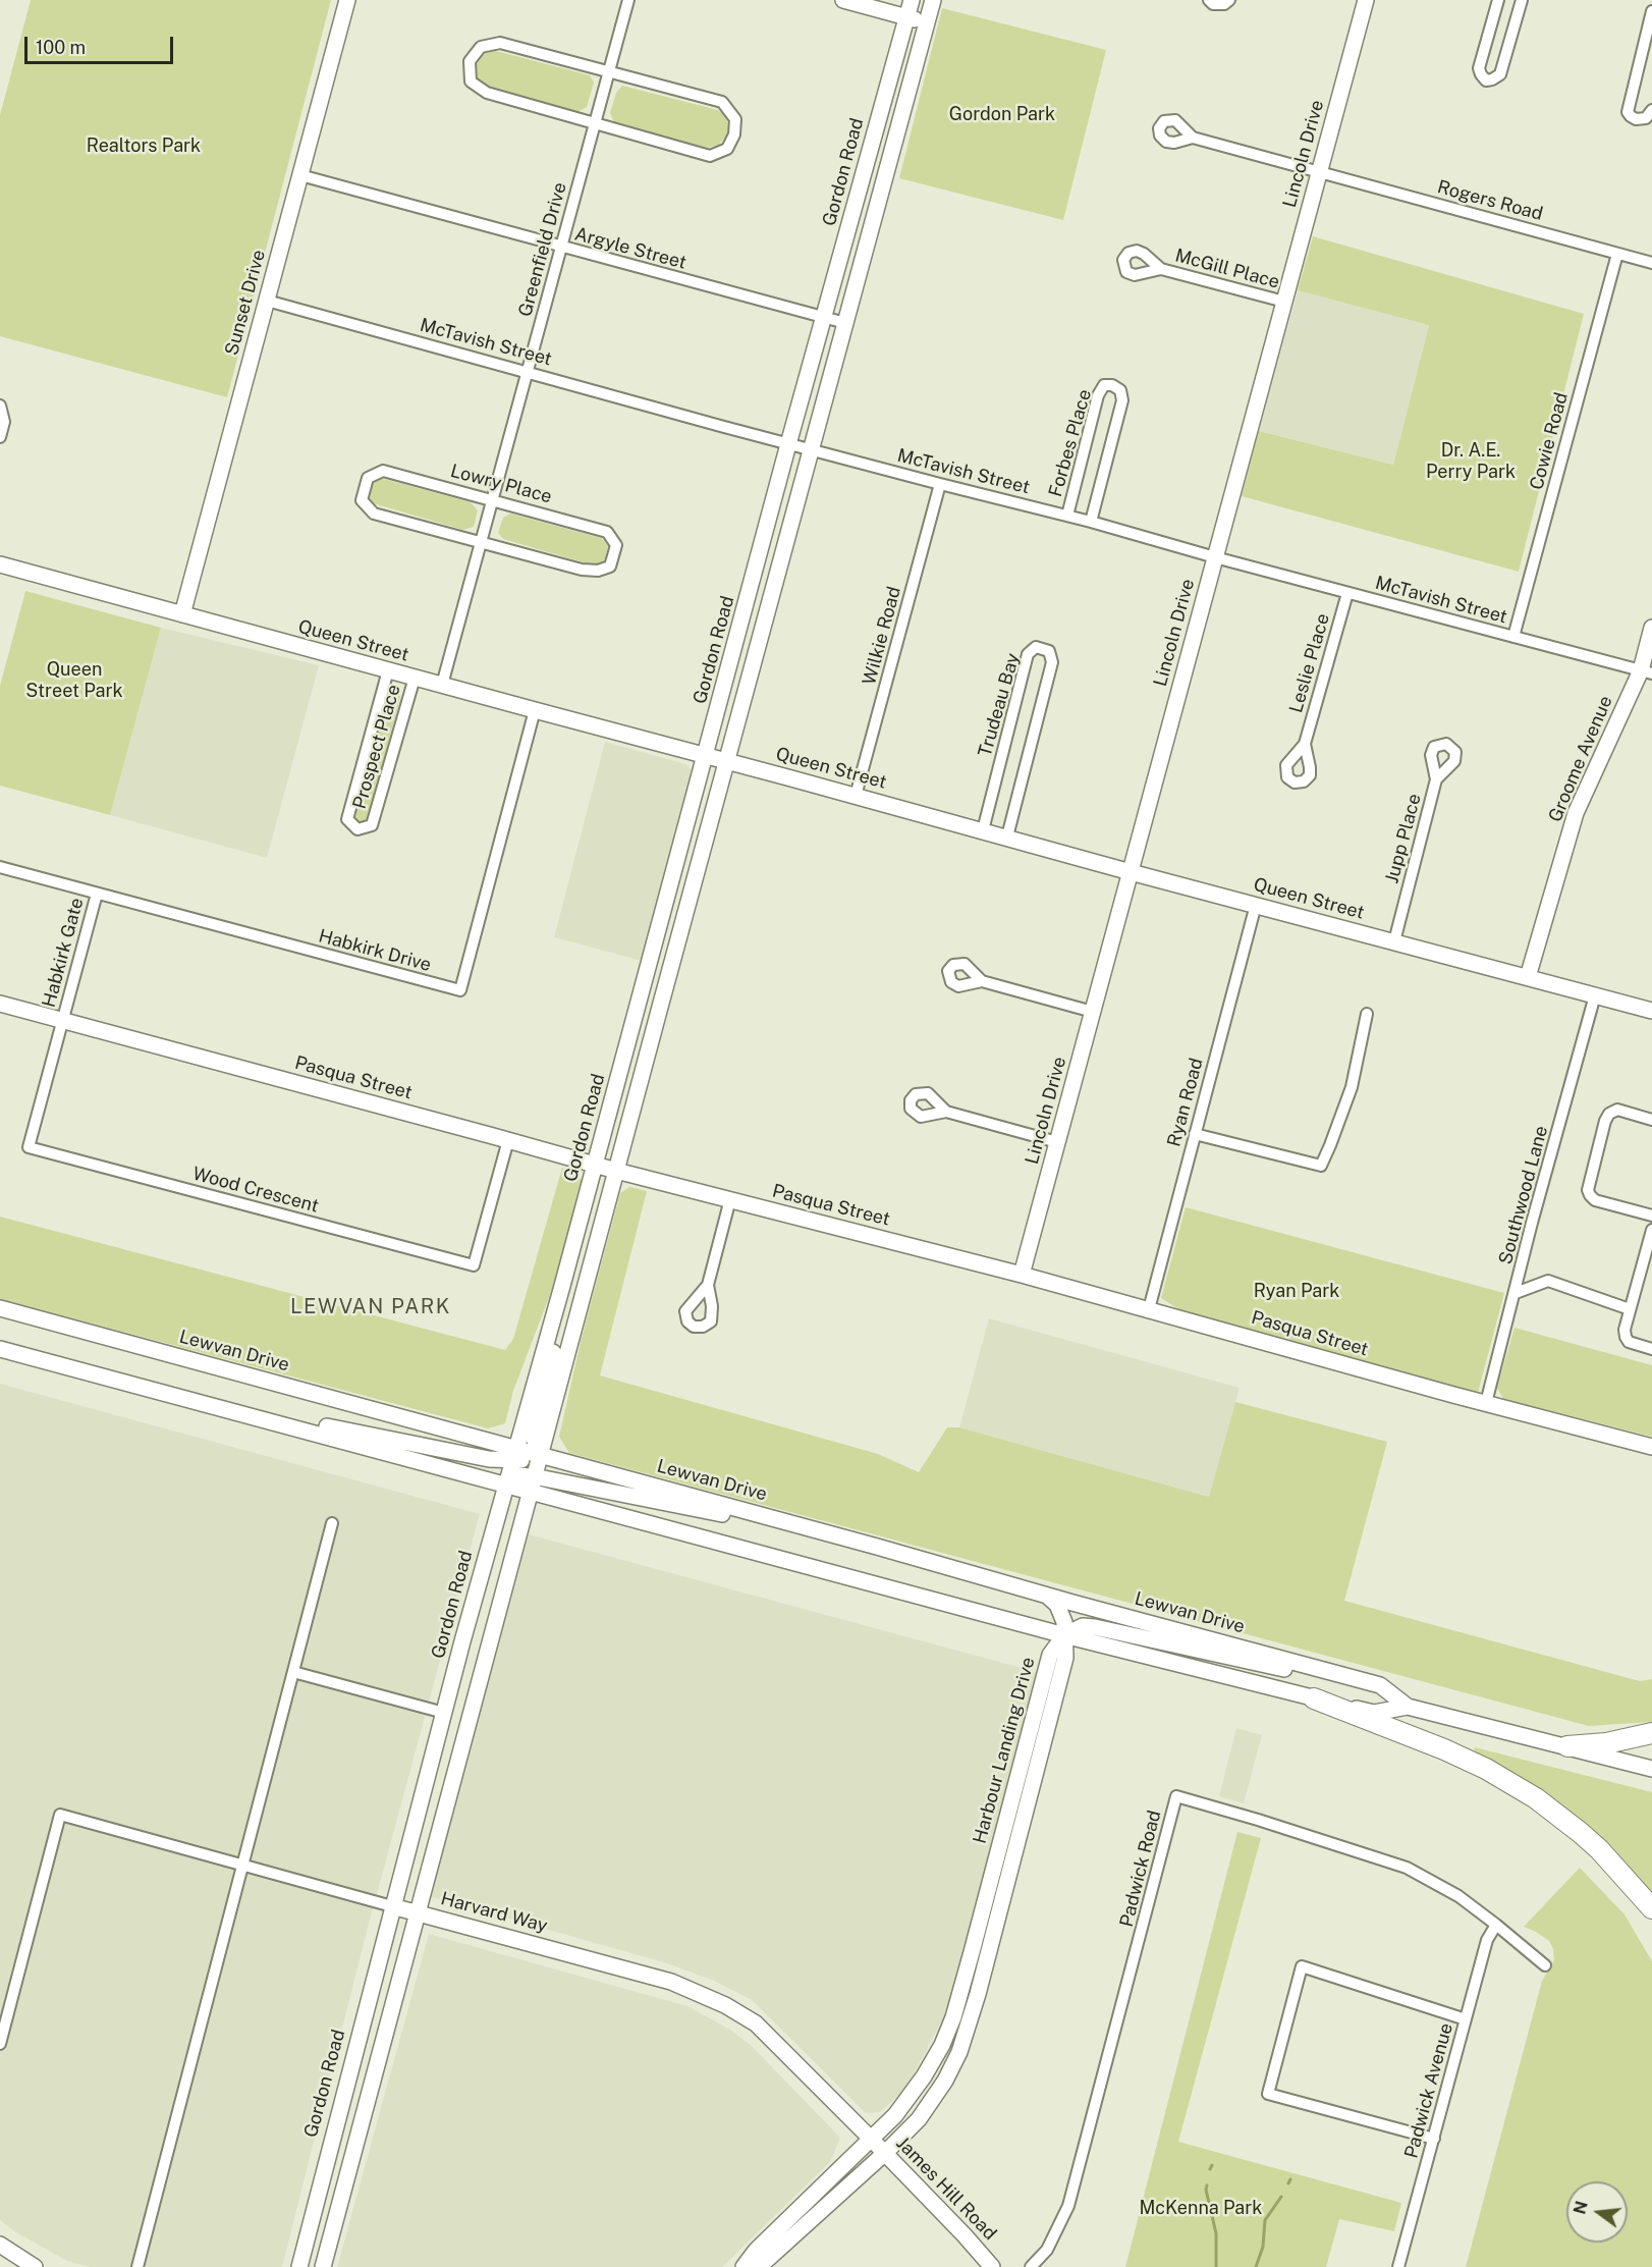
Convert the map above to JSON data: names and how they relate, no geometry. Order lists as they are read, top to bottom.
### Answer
{
  "streets": {
    "main road": [
      "Lincoln Drive",
      "Gordon Road",
      "Sunset Drive",
      "Queen Street",
      "Groome Avenue",
      "Pasqua Street",
      "Lewvan Drive",
      "Harbour Landing Drive",
      "Harvard Way",
      "James Hill Road"
    ],
    "street": [
      "Rogers Road",
      "Argyle Street",
      "Greenfield Drive",
      "McGill Place",
      "McTavish Street",
      "Cowie Road",
      "Forbes Place",
      "Lowry Place",
      "Wilkie Road",
      "Leslie Place",
      "Trudeau Bay",
      "Prospect Place",
      "Jupp Place",
      "Habkirk Drive",
      "Habkirk Gate",
      "Ryan Road",
      "Wood Crescent",
      "Southwood Lane",
      "Padwick Road",
      "Padwick Avenue"
    ]
  },
  "crossings": [
    ["Lincoln Drive", "Rogers Road"],
    ["Lincoln Drive", "McGill Place"],
    ["Lincoln Drive", "McTavish Street"],
    ["Lincoln Drive", "Queen Street"],
    ["Lincoln Drive", "Pasqua Street"],
    ["Gordon Road", "Argyle Street"],
    ["Gordon Road", "McTavish Street"],
    ["Gordon Road", "Queen Street"],
    ["Gordon Road", "Pasqua Street"],
    ["Gordon Road", "Lewvan Drive"],
    ["Gordon Road", "Harvard Way"],
    ["Rogers Road", "Cowie Road"],
    ["Argyle Street", "Greenfield Drive"],
    ["Argyle Street", "Sunset Drive"],
    ["Greenfield Drive", "McTavish Street"],
    ["Greenfield Drive", "Lowry Place"],
    ["Greenfield Drive", "Queen Street"],
    ["Sunset Drive", "McTavish Street"],
    ["Sunset Drive", "Queen Street"],
    ["McTavish Street", "Cowie Road"],
    ["McTavish Street", "Forbes Place"],
    ["McTavish Street", "Wilkie Road"],
    ["McTavish Street", "Leslie Place"],
    ["McTavish Street", "Groome Avenue"],
    ["Wilkie Road", "Queen Street"],
    ["Queen Street", "Trudeau Bay"],
    ["Queen Street", "Prospect Place"],
    ["Queen Street", "Groome Avenue"],
    ["Queen Street", "Jupp Place"],
    ["Queen Street", "Habkirk Drive"],
    ["Queen Street", "Ryan Road"],
    ["Queen Street", "Southwood Lane"],
    ["Habkirk Drive", "Habkirk Gate"],
    ["Habkirk Gate", "Pasqua Street"],
    ["Habkirk Gate", "Wood Crescent"],
    ["Pasqua Street", "Ryan Road"],
    ["Pasqua Street", "Wood Crescent"],
    ["Pasqua Street", "Southwood Lane"],
    ["Lewvan Drive", "Harbour Landing Drive"],
    ["Harbour Landing Drive", "Harvard Way"],
    ["Harbour Landing Drive", "James Hill Road"],
    ["Padwick Road", "Padwick Avenue"],
    ["Harvard Way", "James Hill Road"]
  ],
  "districts": ["LEWVAN PARK"],
  "parks": [
    "Gordon Park",
    "Realtors Park",
    "Dr. A.E. Perry Park",
    "Queen Street Park",
    "Ryan Park",
    "McKenna Park"
  ],
  "scale_bar": "100 m",
  "north": "left"
}
